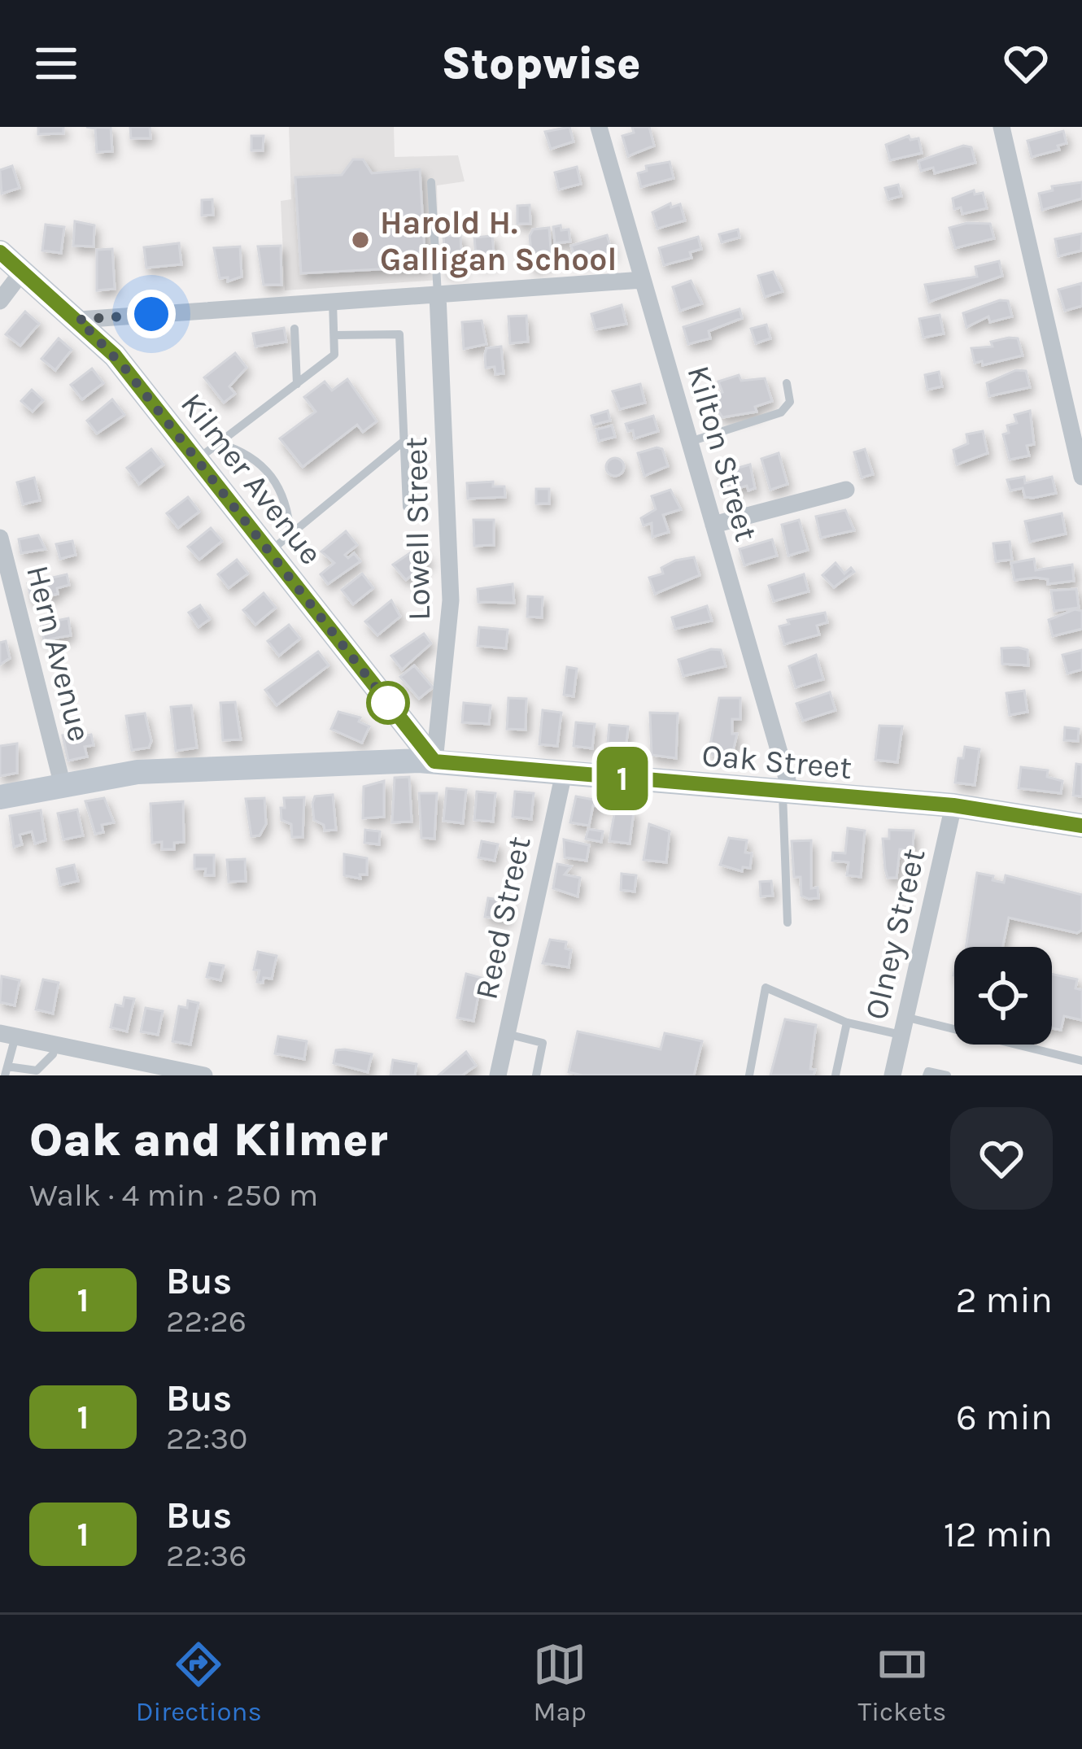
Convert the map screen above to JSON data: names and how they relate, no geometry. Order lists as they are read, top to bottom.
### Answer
{
  "streets": {
    "street": [
      "Kilton Street",
      "Kilmer Avenue",
      "Lowell Street",
      "Hern Avenue",
      "Oak Street",
      "Reed Street",
      "Olney Street"
    ]
  },
  "crossings": [
    ["Kilton Street", "Oak Street"],
    ["Kilmer Avenue", "Lowell Street"],
    ["Kilmer Avenue", "Oak Street"],
    ["Lowell Street", "Oak Street"],
    ["Hern Avenue", "Oak Street"],
    ["Oak Street", "Reed Street"],
    ["Oak Street", "Olney Street"]
  ],
  "places": ["Harold H. Galligan School"],
  "lines": ["bus line 1"],
  "page": {
    "header": "Stopwise",
    "on_map": "1",
    "heading": ["Oak and Kilmer", "Walk · 4 min · 250 m"],
    "list": [
      {
        "mark": "1",
        "name": "Bus",
        "note": "22:26",
        "value": "2 min"
      },
      {
        "mark": "1",
        "name": "Bus",
        "note": "22:30",
        "value": "6 min"
      },
      {
        "mark": "1",
        "name": "Bus",
        "note": "22:36",
        "value": "12 min"
      }
    ],
    "tabs": ["Directions", "Map", "Tickets"]
  }
}
